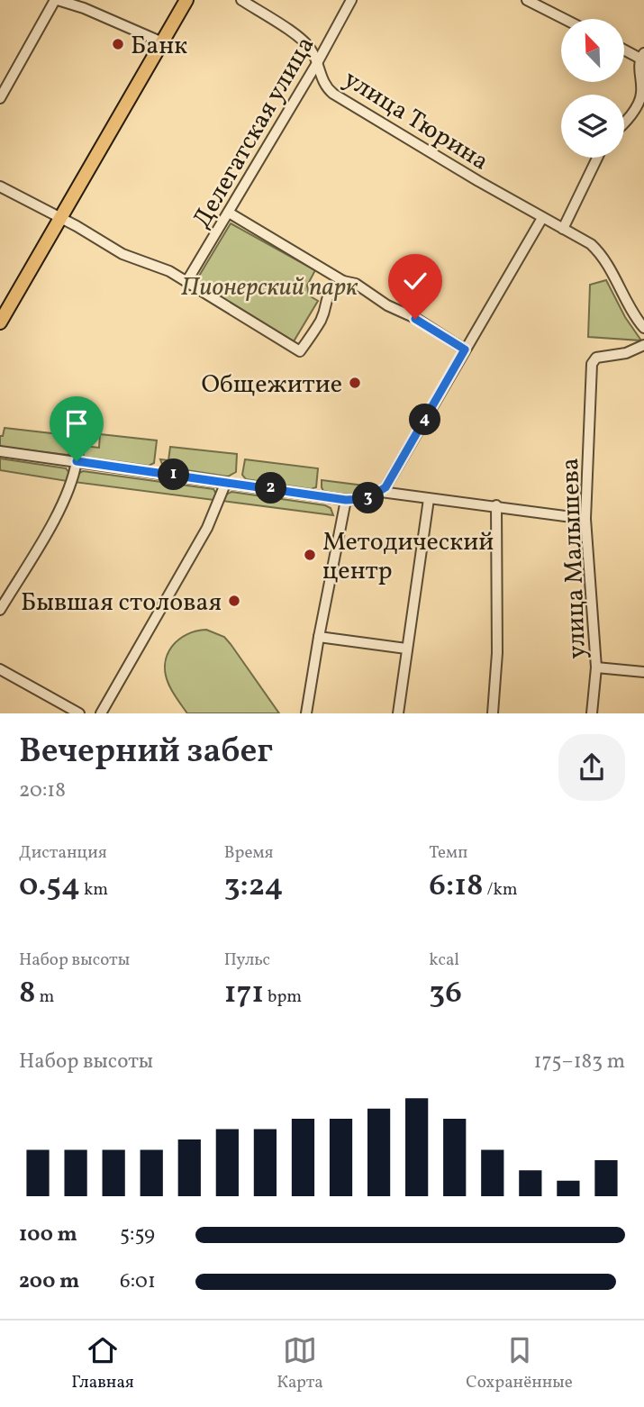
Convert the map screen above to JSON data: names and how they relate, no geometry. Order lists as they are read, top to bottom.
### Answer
{
  "streets": {
    "street": ["улица Тюрина", "Делегатская улица", "улица Малышева"]
  },
  "crossings": [
    ["улица Тюрина", "Делегатская улица"]
  ],
  "parks": ["Пионерский парк"],
  "places": [
    "Банк",
    "Общежитие",
    "Методический центр",
    "Бывшая столовая"
  ],
  "north": "top left",
  "page": {
    "pins": [
      "4",
      "1",
      "2",
      "3"
    ],
    "heading": ["Вечерний забег", "20:18"],
    "stats": [
      ["Дистанция", "0.54 km"],
      ["Время", "3:24"],
      ["Темп", "6:18 /km"],
      ["Набор высоты", "8 m"],
      ["Пульс", "171 bpm"],
      ["kcal", "36"]
    ],
    "chart": ["Набор высоты", "175–183 m"],
    "list": [
      {
        "name": "100 m",
        "note": "5:59"
      },
      {
        "name": "200 m",
        "note": "6:01"
      }
    ],
    "tabs": ["Главная", "Карта", "Сохранённые"]
  }
}
